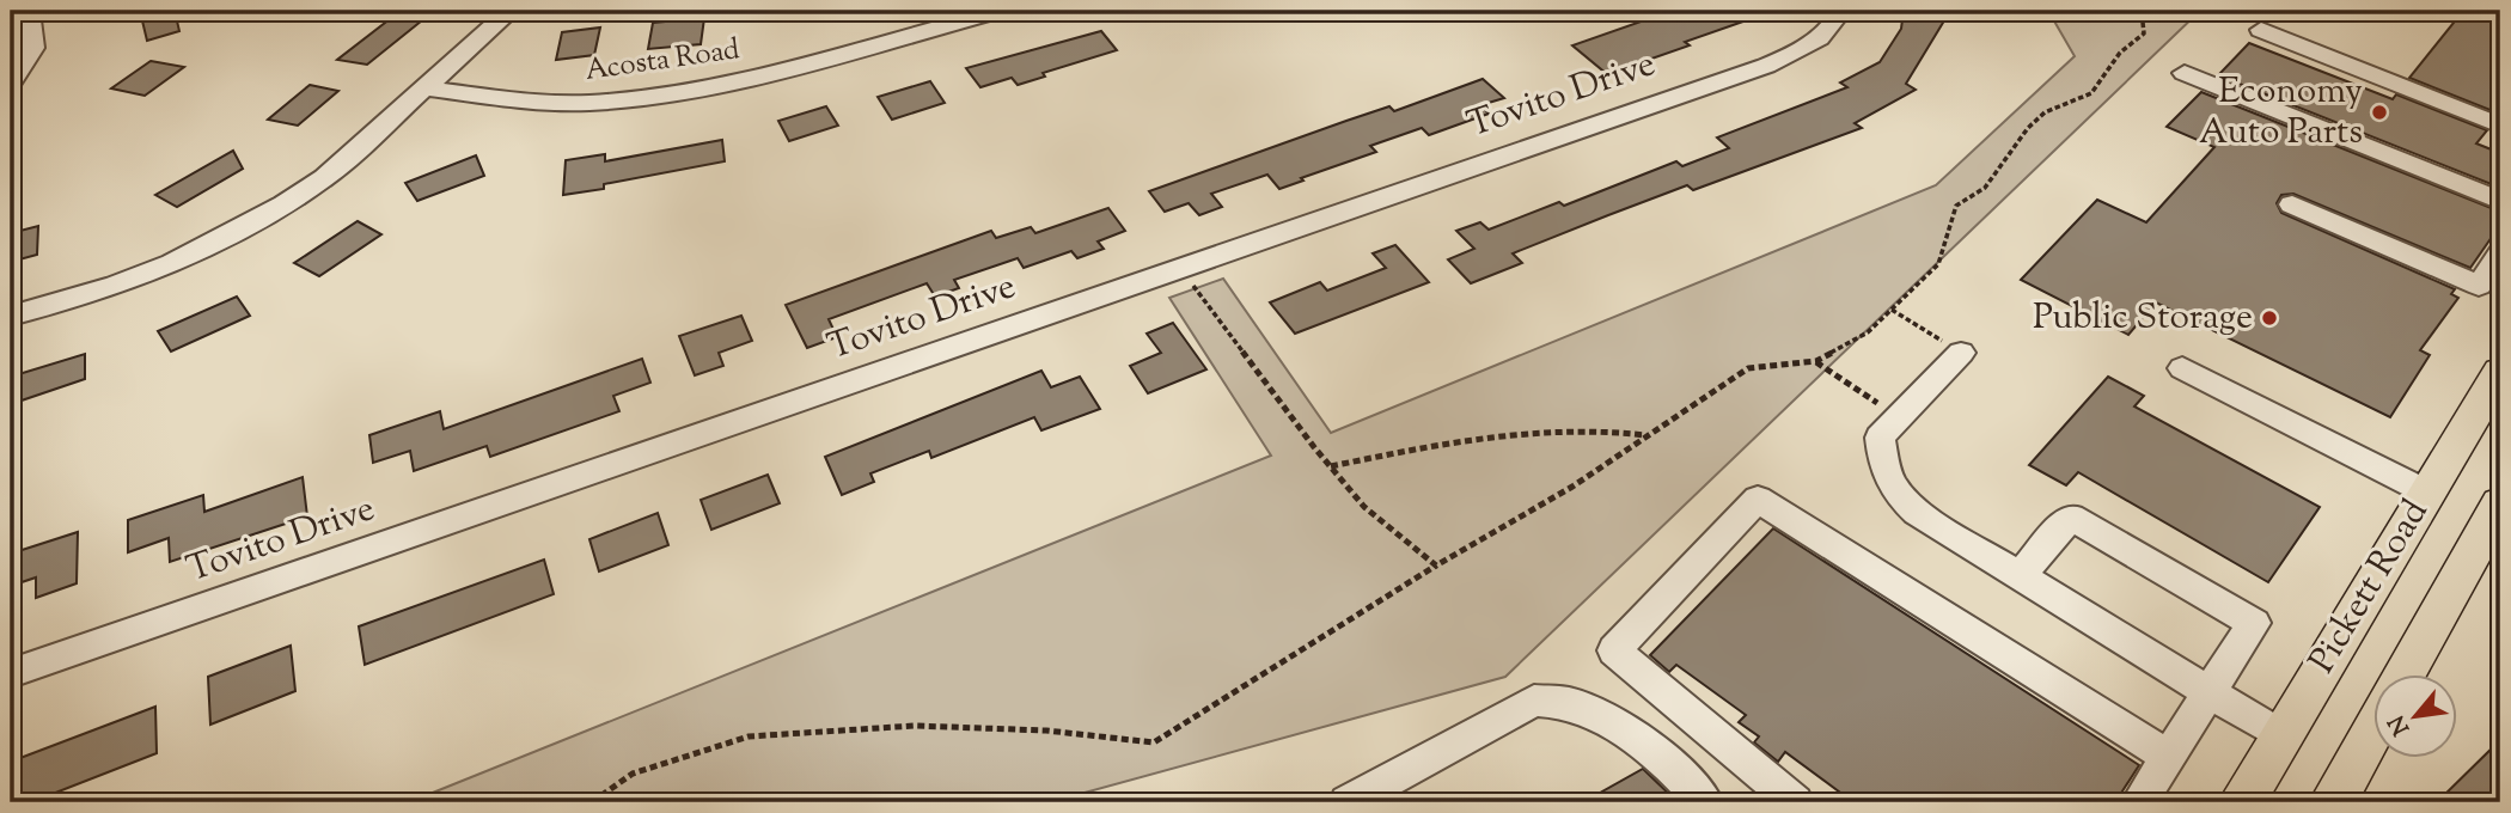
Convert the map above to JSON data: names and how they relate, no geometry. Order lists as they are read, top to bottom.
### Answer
{
  "streets": {
    "main road": ["Pickett Road"],
    "street": ["Acosta Road", "Tovito Drive"]
  },
  "places": ["Economy Auto Parts", "Public Storage"],
  "north": "bottom left"
}
